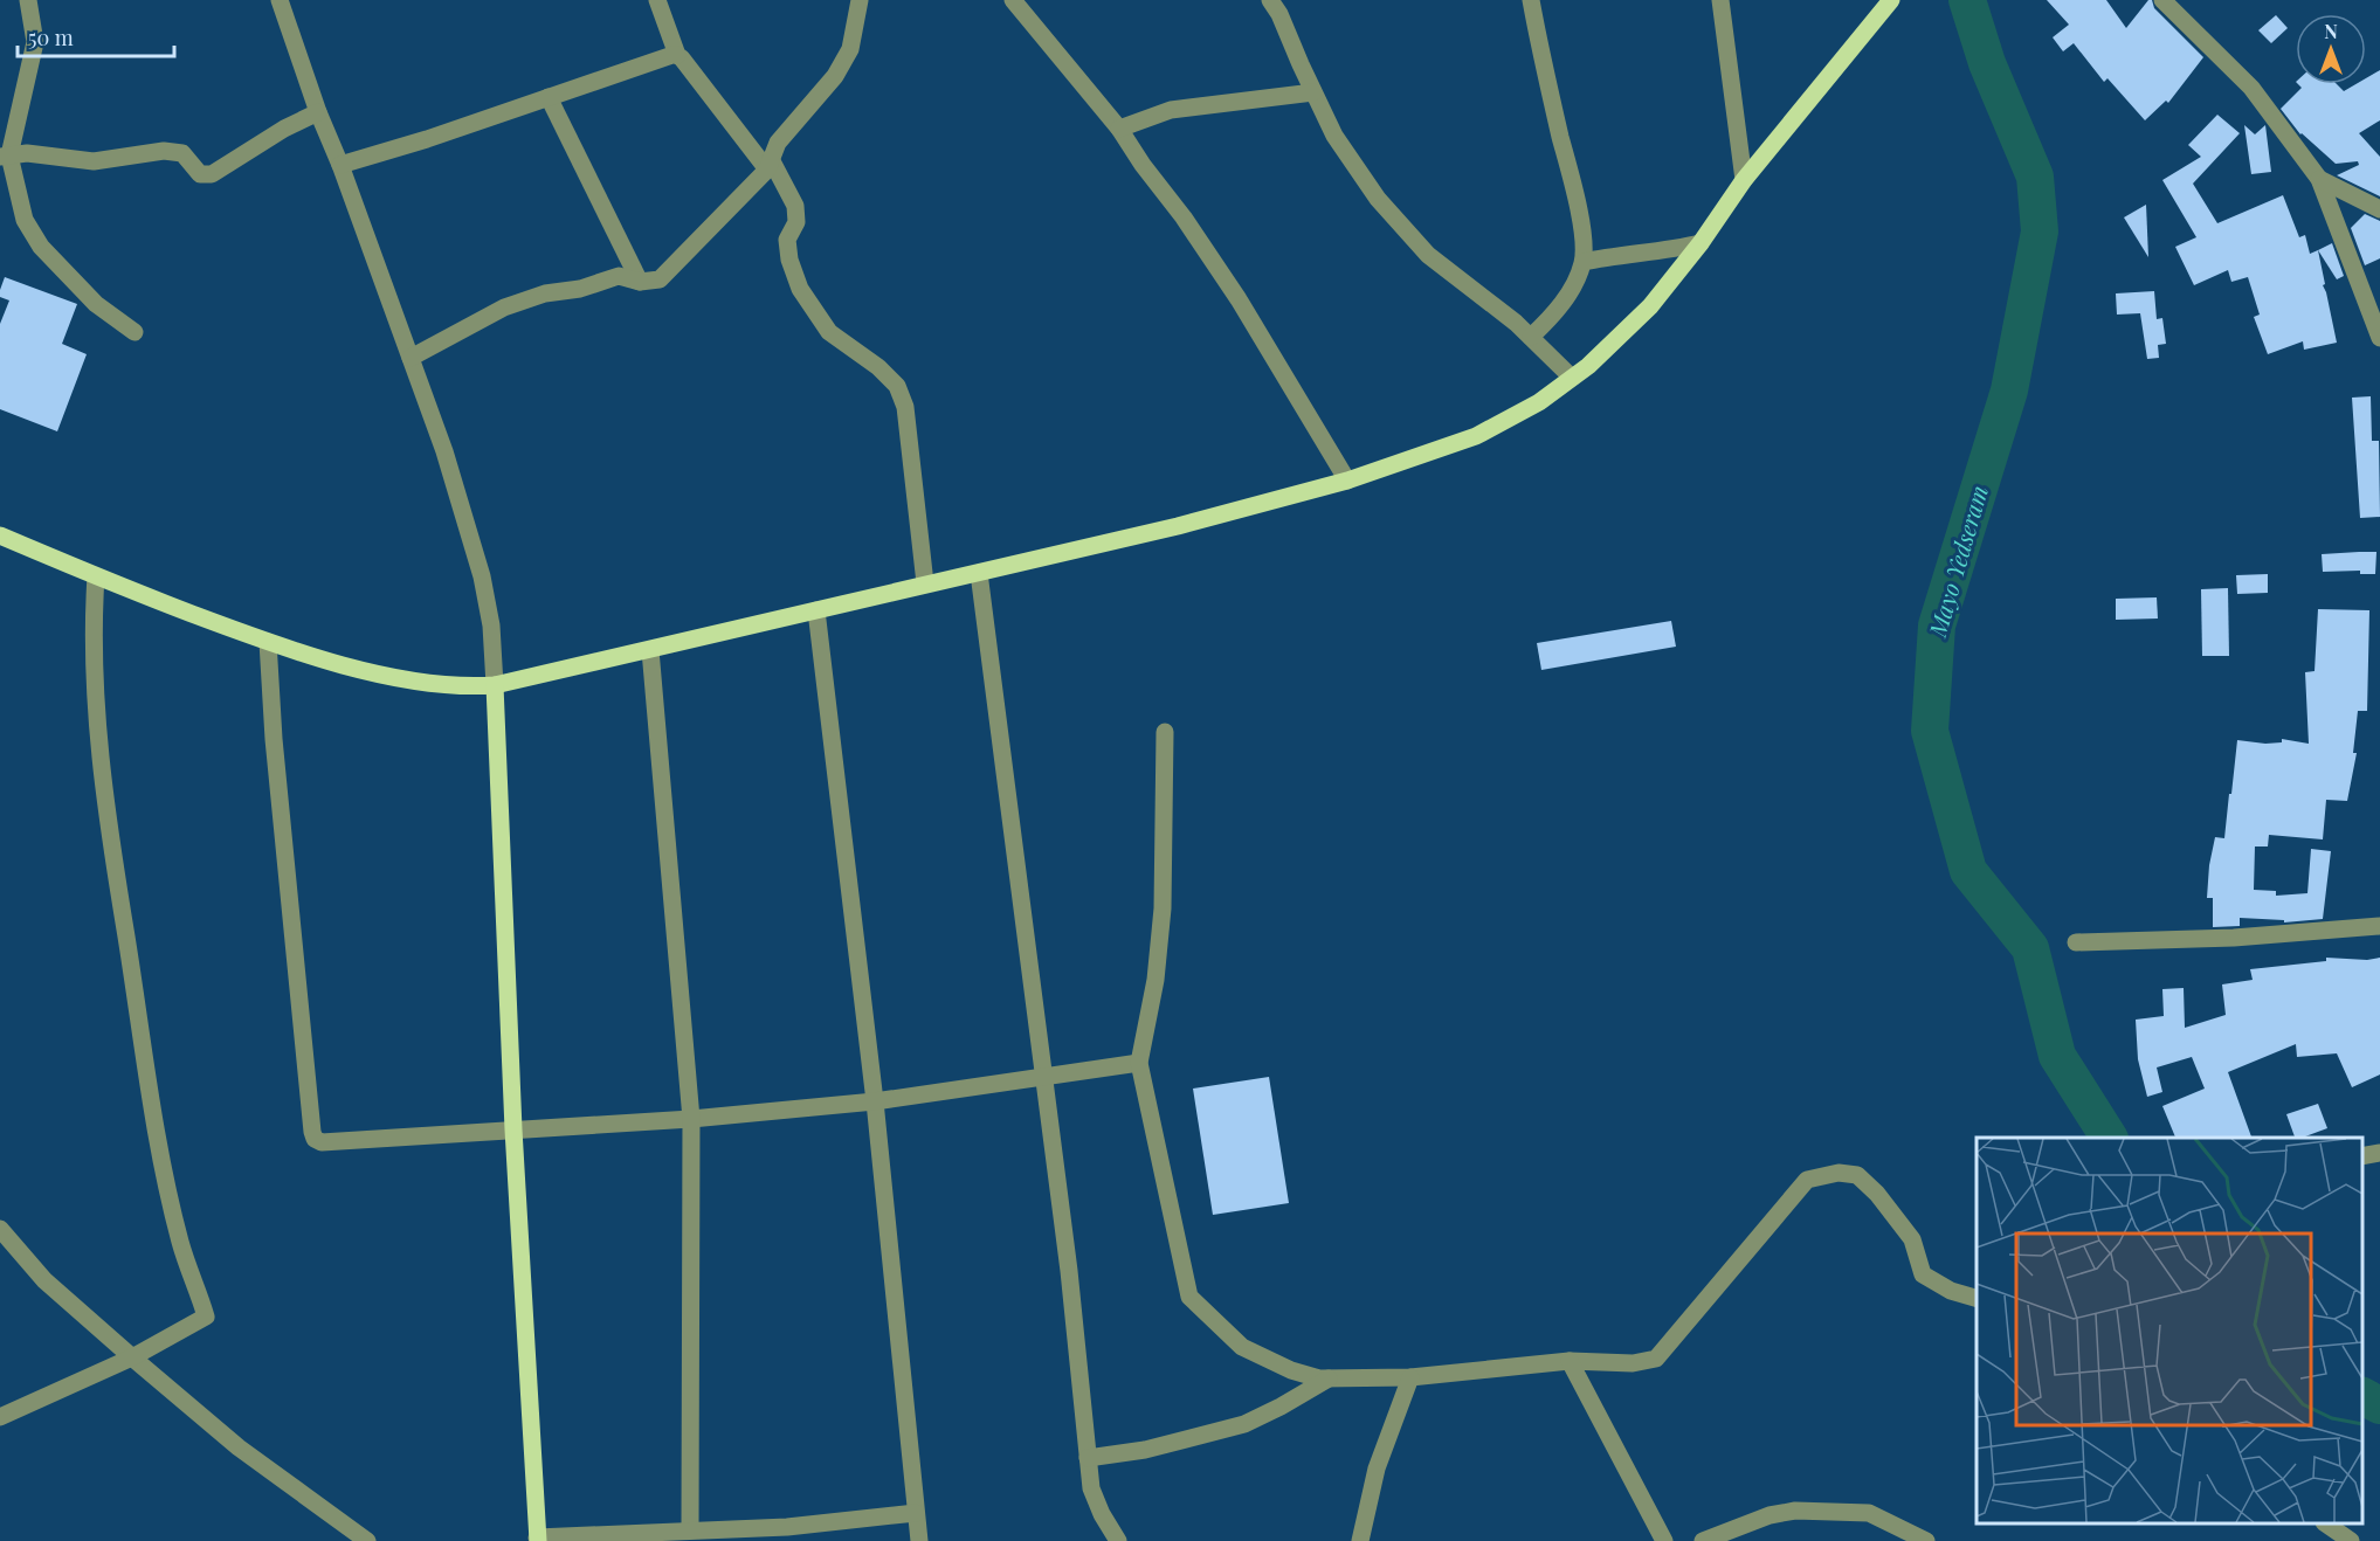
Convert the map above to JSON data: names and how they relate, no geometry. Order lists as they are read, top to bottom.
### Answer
{
  "water": ["Mayo Yedseram"],
  "scale_bar": "50 m",
  "north": "top"
}
